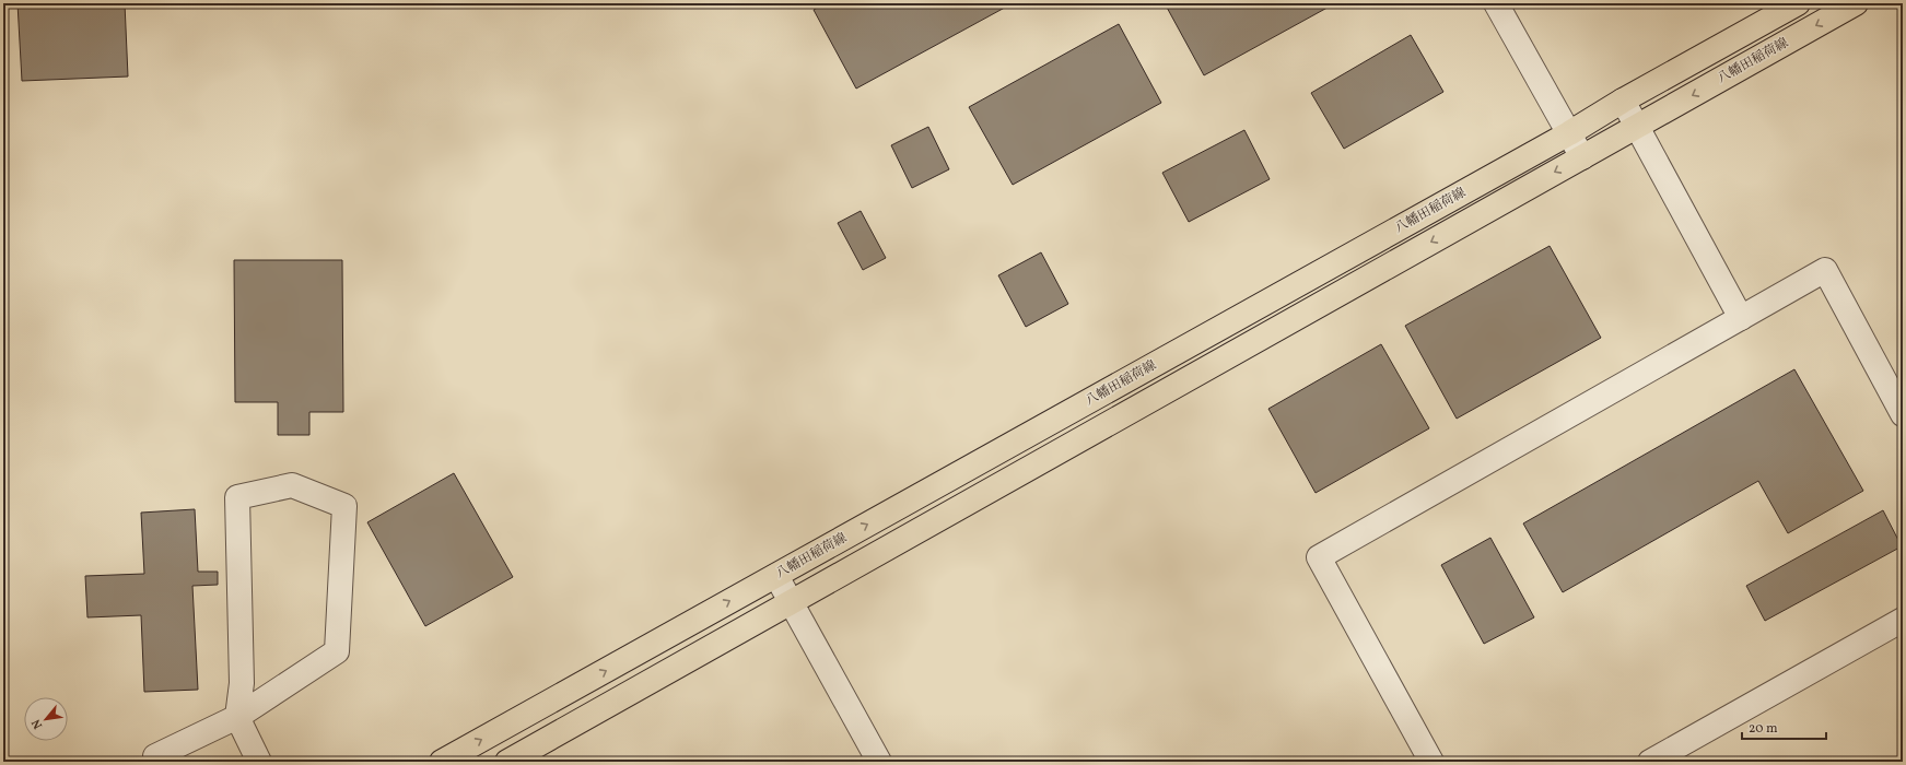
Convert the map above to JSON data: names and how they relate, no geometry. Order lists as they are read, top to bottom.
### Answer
{
  "streets": {
    "main road": ["八幡田稲荷線"]
  },
  "scale_bar": "20 m",
  "north": "bottom left"
}
